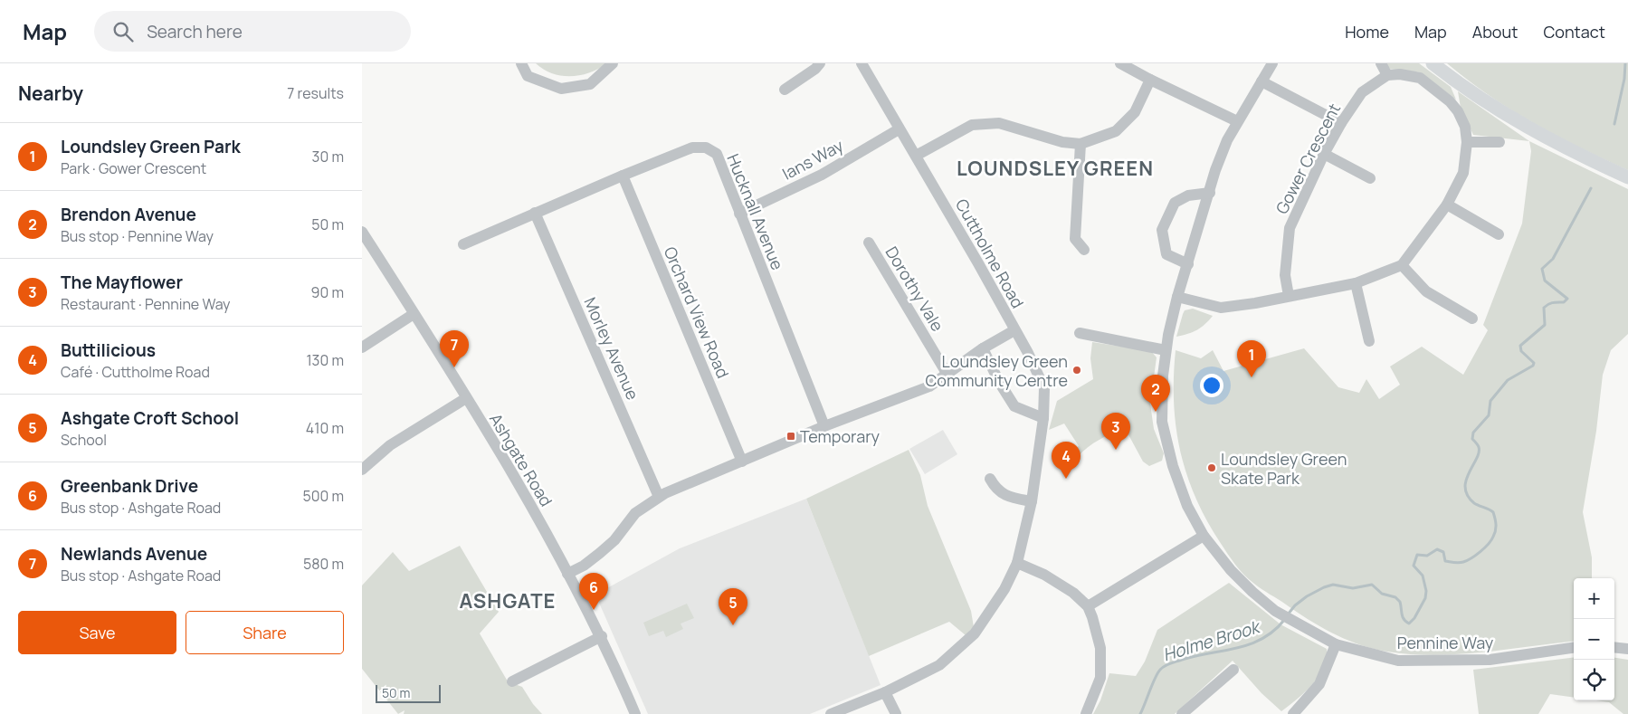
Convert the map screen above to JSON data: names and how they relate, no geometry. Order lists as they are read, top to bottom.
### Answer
{
  "streets": {
    "street": [
      "Gower Crescent",
      "Ians Way",
      "Hucknall Avenue",
      "Cuttholme Road",
      "Dorothy Vale",
      "Orchard View Road",
      "Morley Avenue",
      "Ashgate Road",
      "Pennine Way"
    ]
  },
  "crossings": [
    ["Ians Way", "Hucknall Avenue"],
    ["Ians Way", "Cuttholme Road"],
    ["Hucknall Avenue", "Orchard View Road"],
    ["Hucknall Avenue", "Morley Avenue"]
  ],
  "districts": ["LOUNDSLEY GREEN", "ASHGATE"],
  "water": ["Holme Brook"],
  "places": {
    "other": ["Loundsley Green Community Centre", "Loundsley Green Skate Park"],
    "transit": ["Temporary"]
  },
  "scale_bar": "50 m",
  "page": {
    "header": "Map",
    "search": "Search here",
    "nav": [
      "Home",
      "Map",
      "About",
      "Contact"
    ],
    "heading": ["Nearby", "7 results"],
    "list": [
      {
        "mark": "1",
        "name": "Loundsley Green Park",
        "note": "Park · Gower Crescent",
        "value": "30 m"
      },
      {
        "mark": "2",
        "name": "Brendon Avenue",
        "note": "Bus stop · Pennine Way",
        "value": "50 m"
      },
      {
        "mark": "3",
        "name": "The Mayflower",
        "note": "Restaurant · Pennine Way",
        "value": "90 m"
      },
      {
        "mark": "4",
        "name": "Buttilicious",
        "note": "Café · Cuttholme Road",
        "value": "130 m"
      },
      {
        "mark": "5",
        "name": "Ashgate Croft School",
        "note": "School",
        "value": "410 m"
      },
      {
        "mark": "6",
        "name": "Greenbank Drive",
        "note": "Bus stop · Ashgate Road",
        "value": "500 m"
      },
      {
        "mark": "7",
        "name": "Newlands Avenue",
        "note": "Bus stop · Ashgate Road",
        "value": "580 m"
      }
    ],
    "pins": [
      "7",
      "1",
      "2",
      "3",
      "4",
      "6",
      "5"
    ],
    "map_buttons": ["+", "−"],
    "buttons": ["Save", "Share"],
    "scale": "50 m"
  }
}
